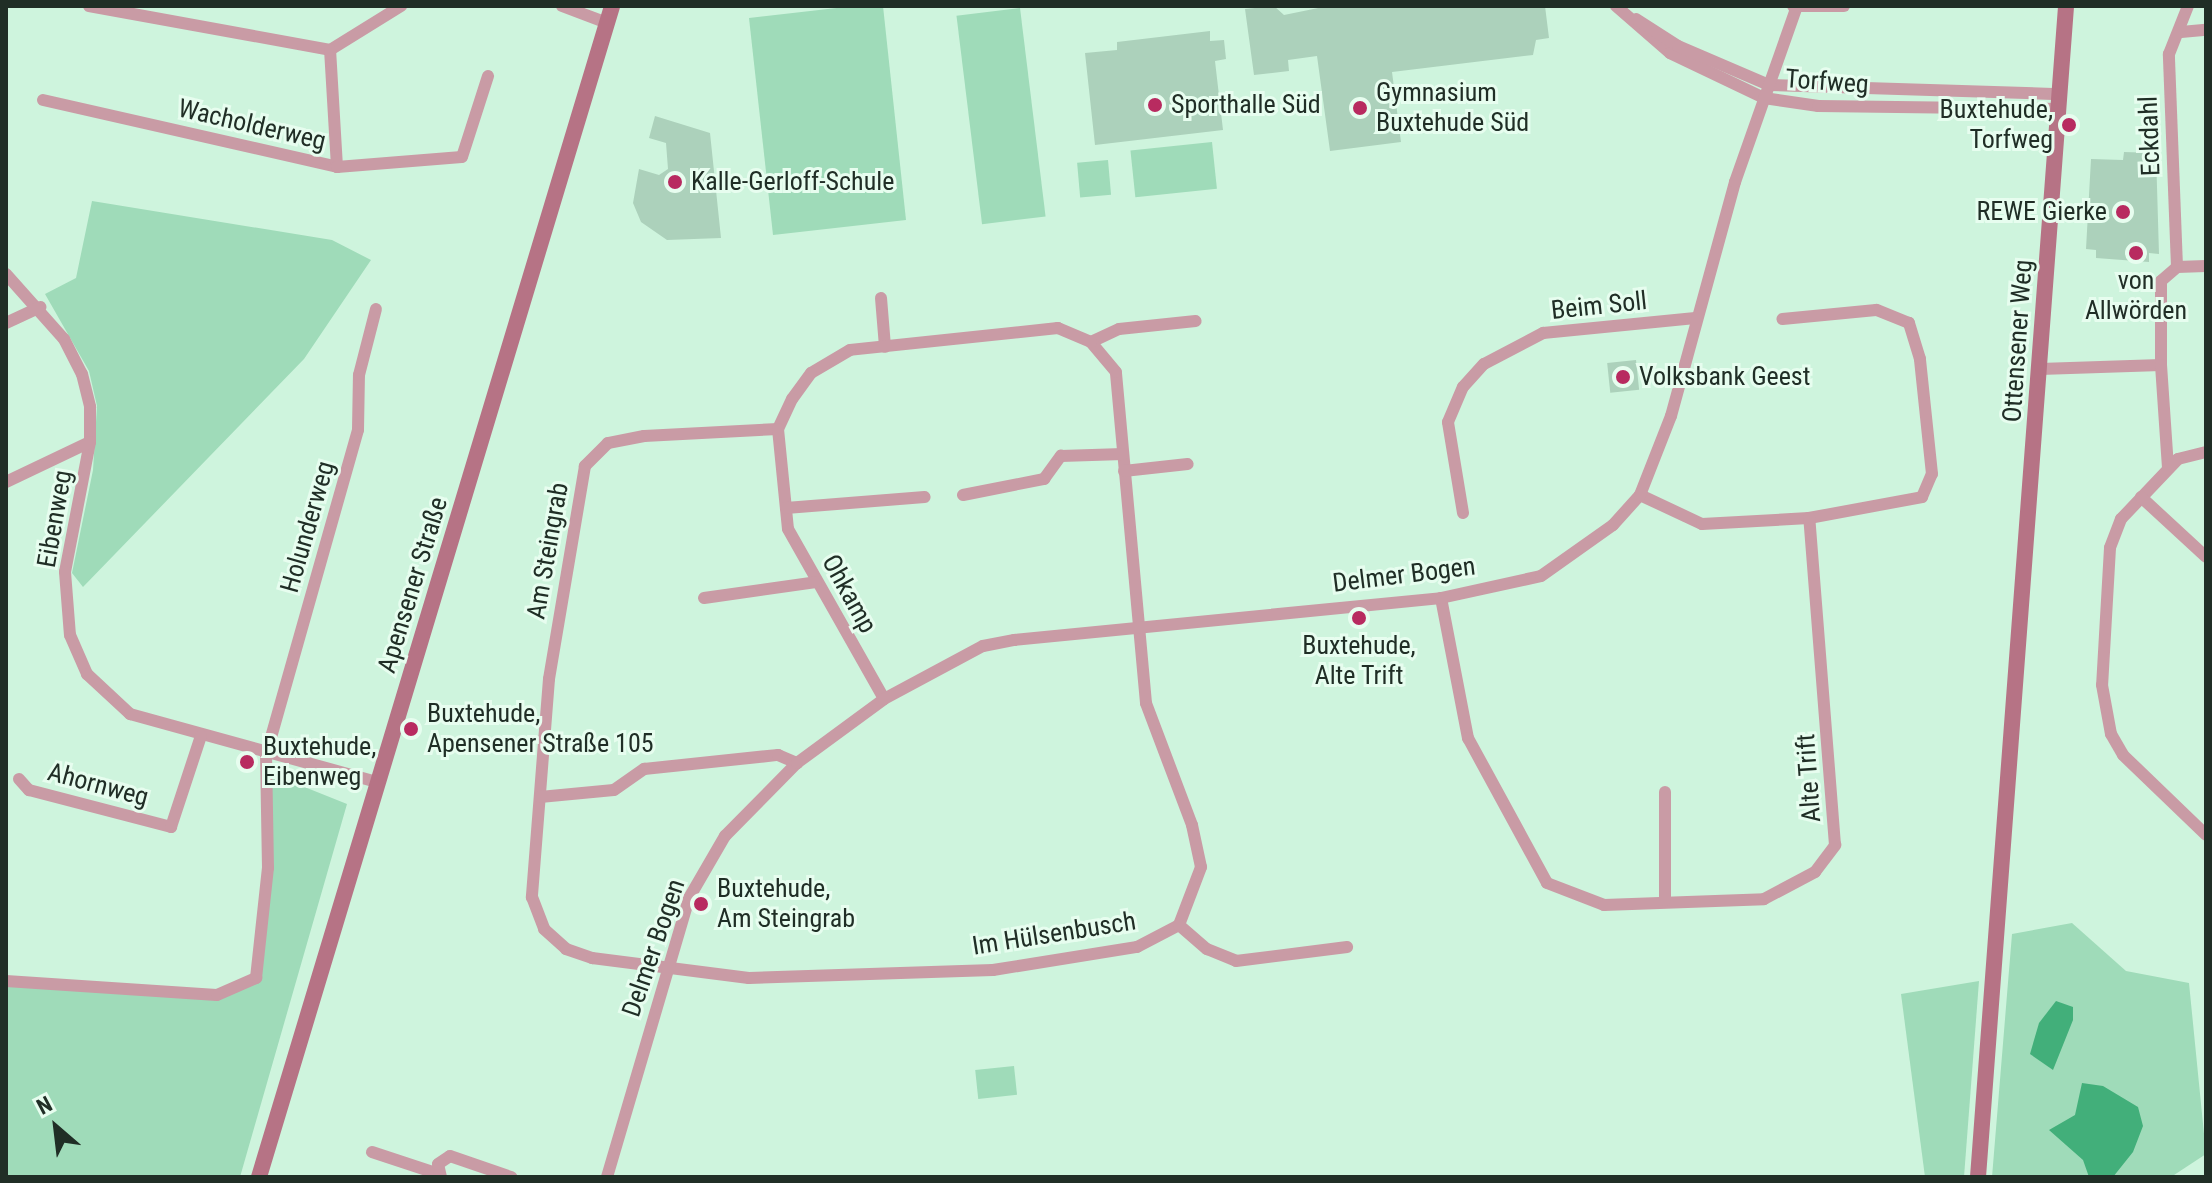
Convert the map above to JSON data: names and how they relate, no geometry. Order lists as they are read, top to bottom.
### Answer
{
  "streets": {
    "main road": ["Ottensener Weg", "Apensener Straße"],
    "street": [
      "Torfweg",
      "Wacholderweg",
      "Eckdahl",
      "Beim Soll",
      "Eibenweg",
      "Holunderweg",
      "Am Steingrab",
      "Delmer Bogen",
      "Ohkamp",
      "Alte Trift",
      "Ahornweg",
      "Im Hülsenbusch"
    ]
  },
  "crossings": [
    ["Torfweg", "Ottensener Weg"],
    ["Torfweg", "Delmer Bogen"],
    ["Beim Soll", "Delmer Bogen"],
    ["Eibenweg", "Holunderweg"],
    ["Eibenweg", "Apensener Straße"],
    ["Eibenweg", "Ahornweg"],
    ["Am Steingrab", "Delmer Bogen"],
    ["Am Steingrab", "Ohkamp"],
    ["Am Steingrab", "Im Hülsenbusch"],
    ["Delmer Bogen", "Ohkamp"],
    ["Delmer Bogen", "Alte Trift"],
    ["Delmer Bogen", "Im Hülsenbusch"]
  ],
  "places": [
    "Sporthalle Süd",
    "Gymnasium Buxtehude Süd",
    "Buxtehude, Torfweg",
    "Kalle-Gerloff-Schule",
    "REWE Gierke",
    "von Allwörden",
    "Volksbank Geest",
    "Buxtehude, Alte Trift",
    "Buxtehude, Apensener Straße 105",
    "Buxtehude, Eibenweg",
    "Buxtehude, Am Steingrab"
  ],
  "north": "top left"
}
